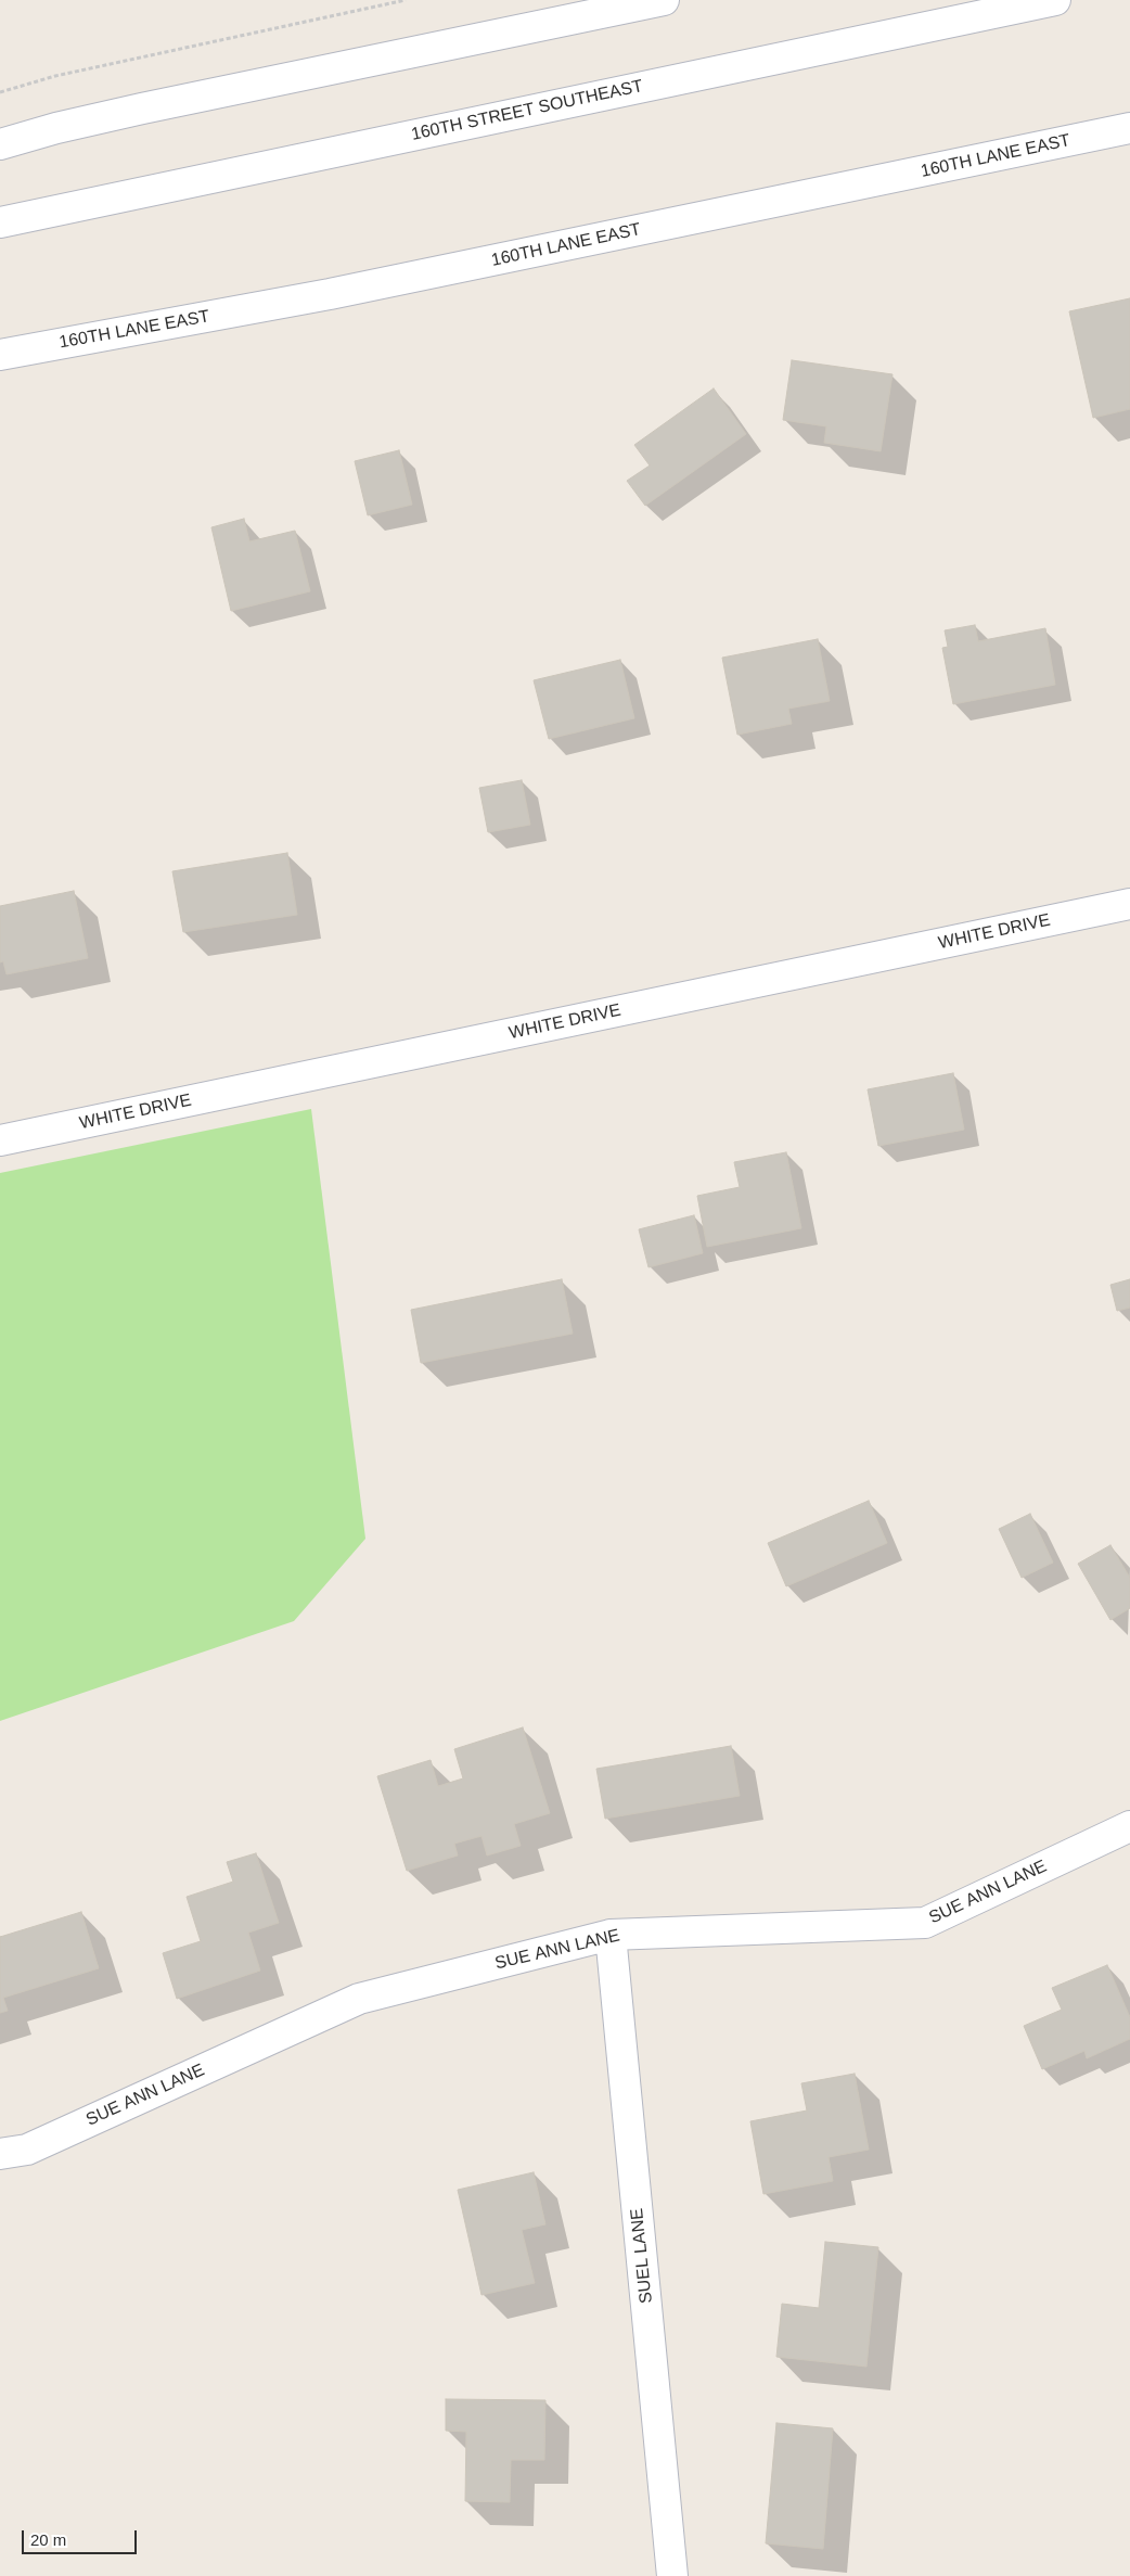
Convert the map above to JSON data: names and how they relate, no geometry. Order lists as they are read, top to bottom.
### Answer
{
  "streets": {
    "street": [
      "160TH STREET SOUTHEAST",
      "160TH LANE EAST",
      "WHITE DRIVE",
      "SUE ANN LANE",
      "SUEL LANE"
    ]
  },
  "crossings": [
    ["SUE ANN LANE", "SUEL LANE"]
  ],
  "scale_bar": "20 m"
}
